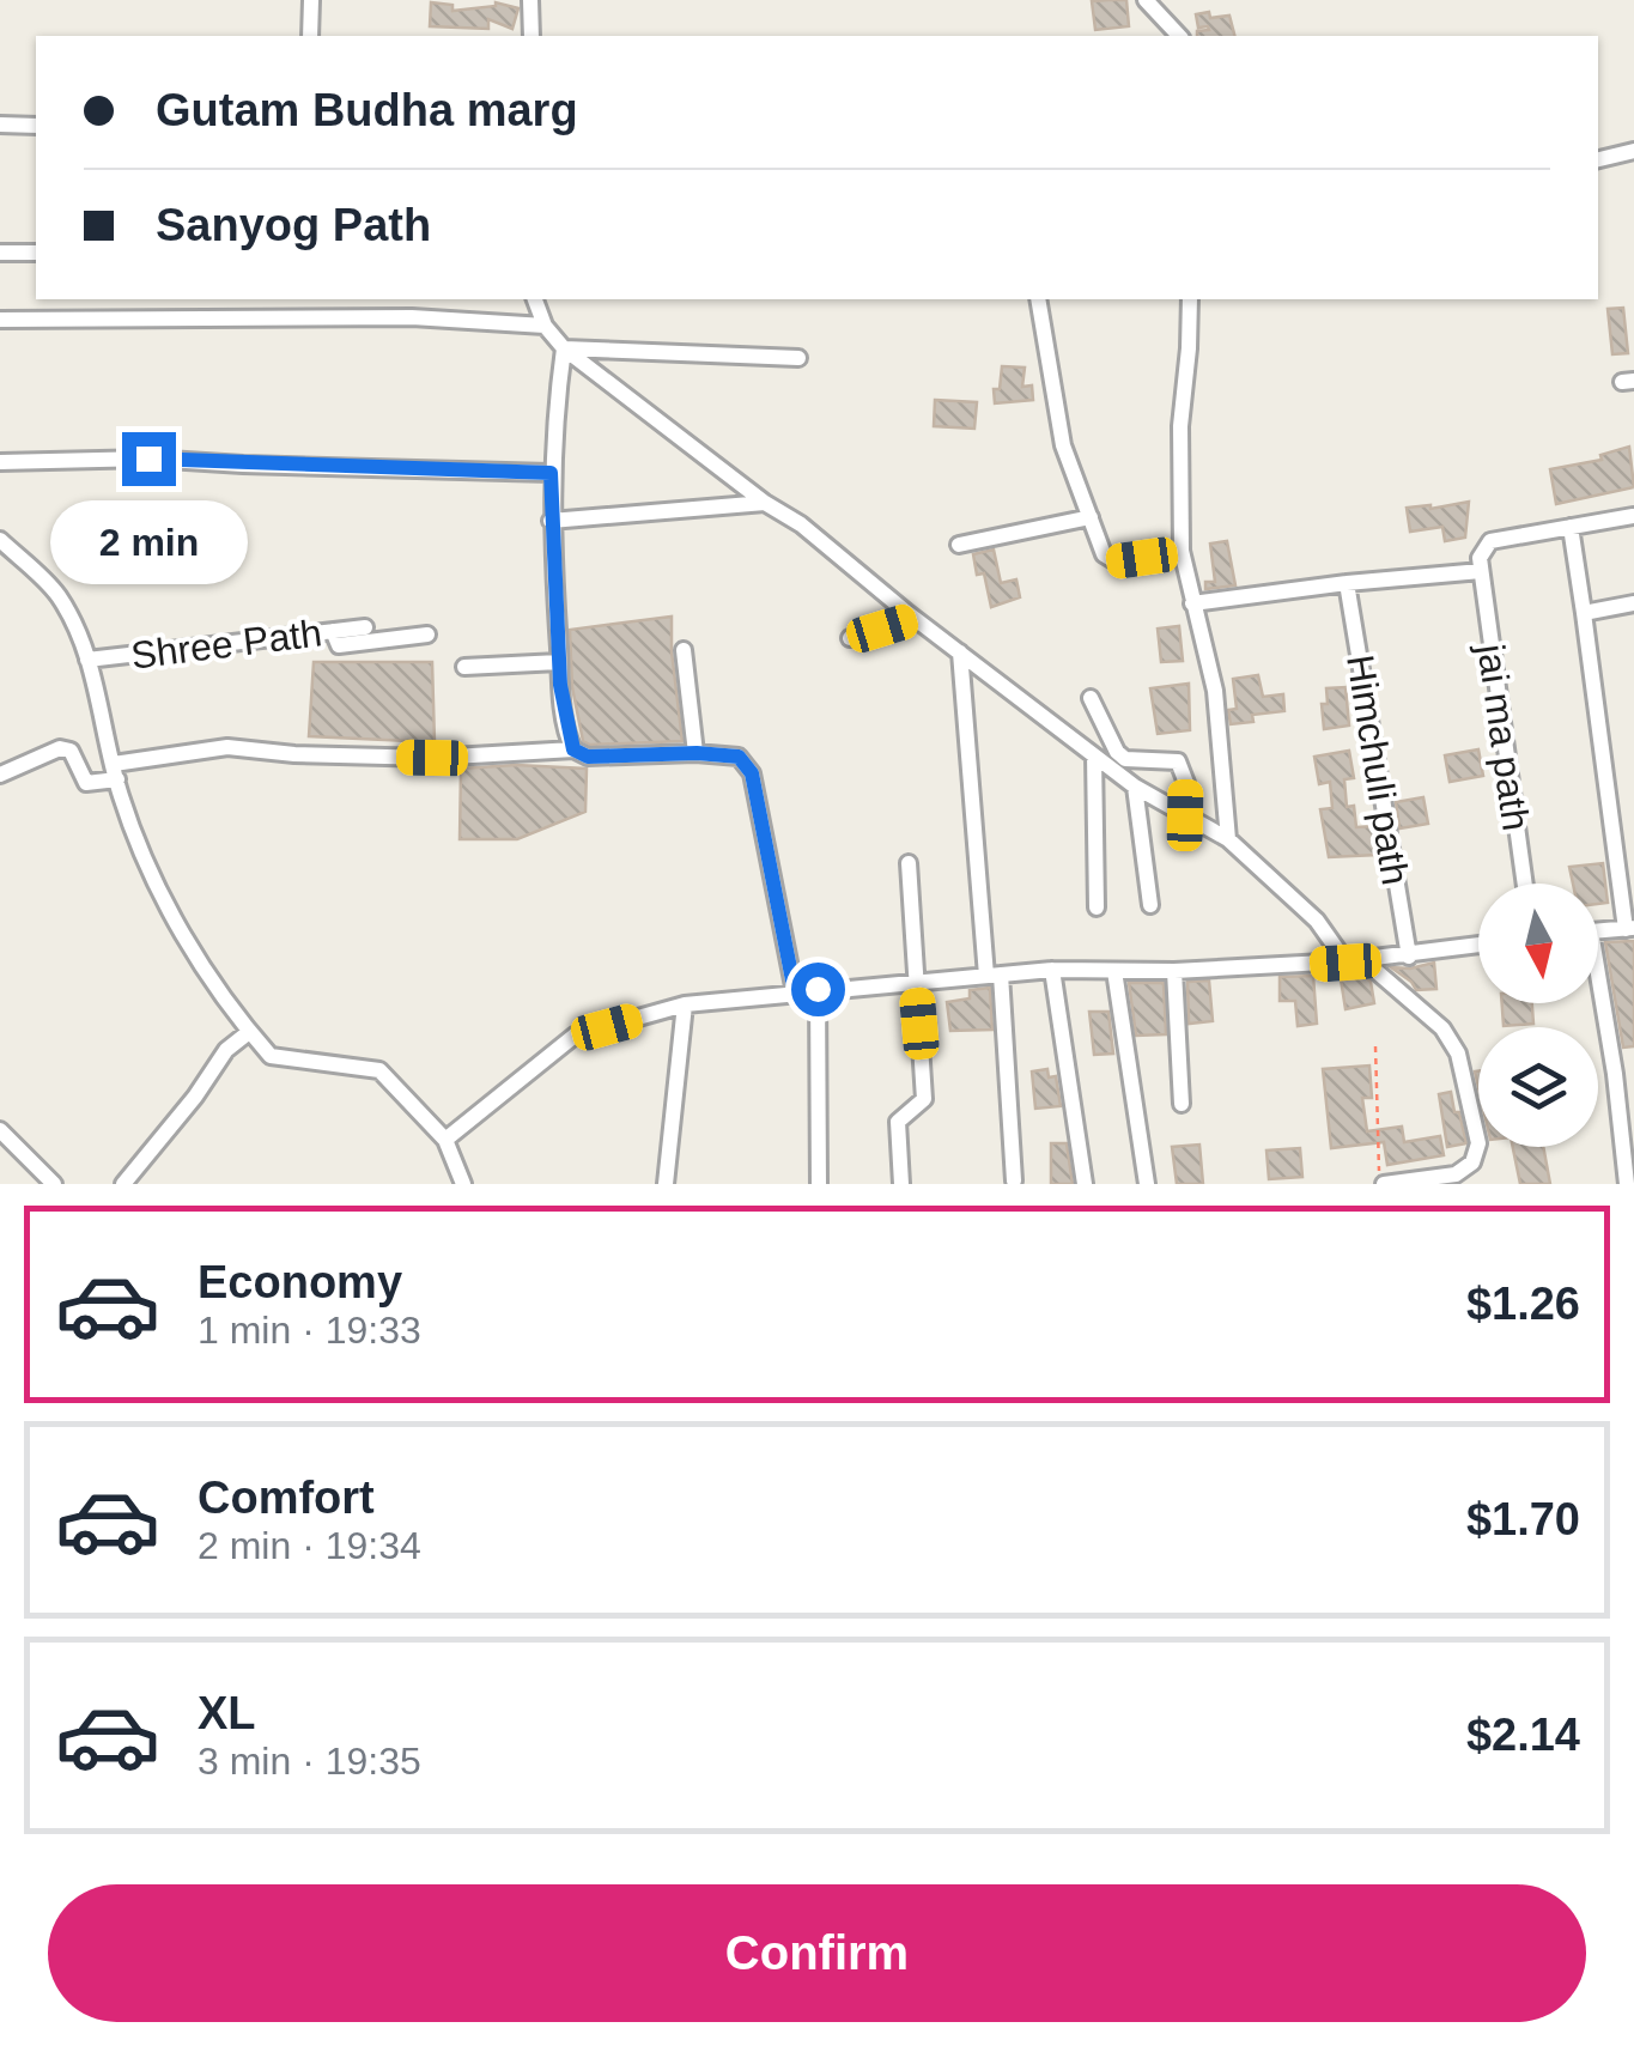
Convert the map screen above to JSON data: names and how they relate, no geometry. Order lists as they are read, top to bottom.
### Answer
{
  "streets": {
    "street": ["Shree Path", "jai ma path", "Himchuli path"]
  },
  "north": "bottom",
  "page": {
    "banner": ["Gutam Budha marg", "Sanyog Path"],
    "bubble": "2 min",
    "list": [
      {
        "name": "Economy",
        "note": "1 min · 19:33",
        "value": "$1.26"
      },
      {
        "name": "Comfort",
        "note": "2 min · 19:34",
        "value": "$1.70"
      },
      {
        "name": "XL",
        "note": "3 min · 19:35",
        "value": "$2.14"
      }
    ],
    "buttons": "Confirm"
  }
}
